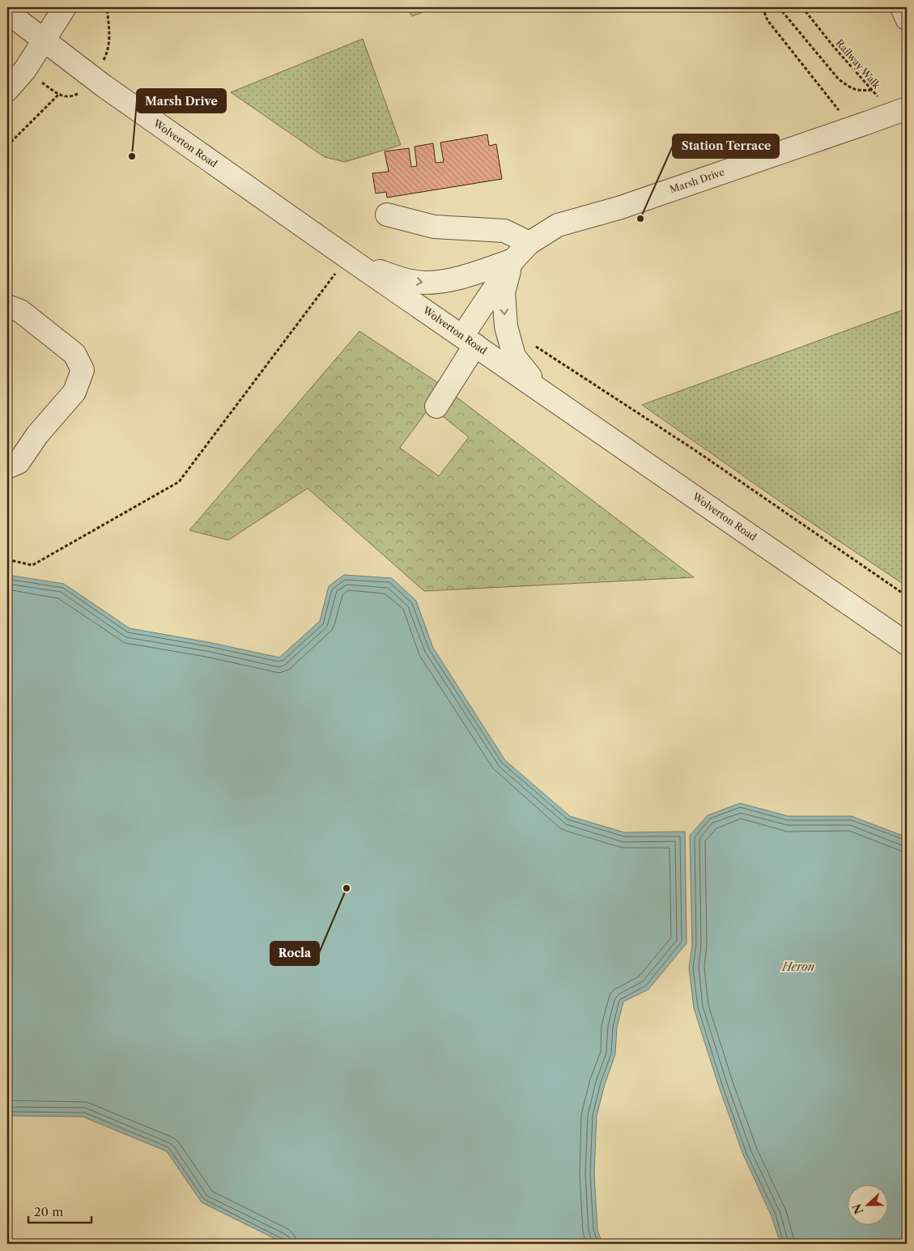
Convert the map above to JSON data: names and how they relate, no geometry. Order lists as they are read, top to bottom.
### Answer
{
  "streets": {
    "street": ["Wolverton Road", "Marsh Drive"],
    "path": ["Railway Walk"]
  },
  "crossings": [
    ["Wolverton Road", "Marsh Drive"]
  ],
  "water": ["Heron"],
  "places": ["Marsh Drive", "Station Terrace", "Rocla"],
  "scale_bar": "20 m",
  "north": "left"
}
